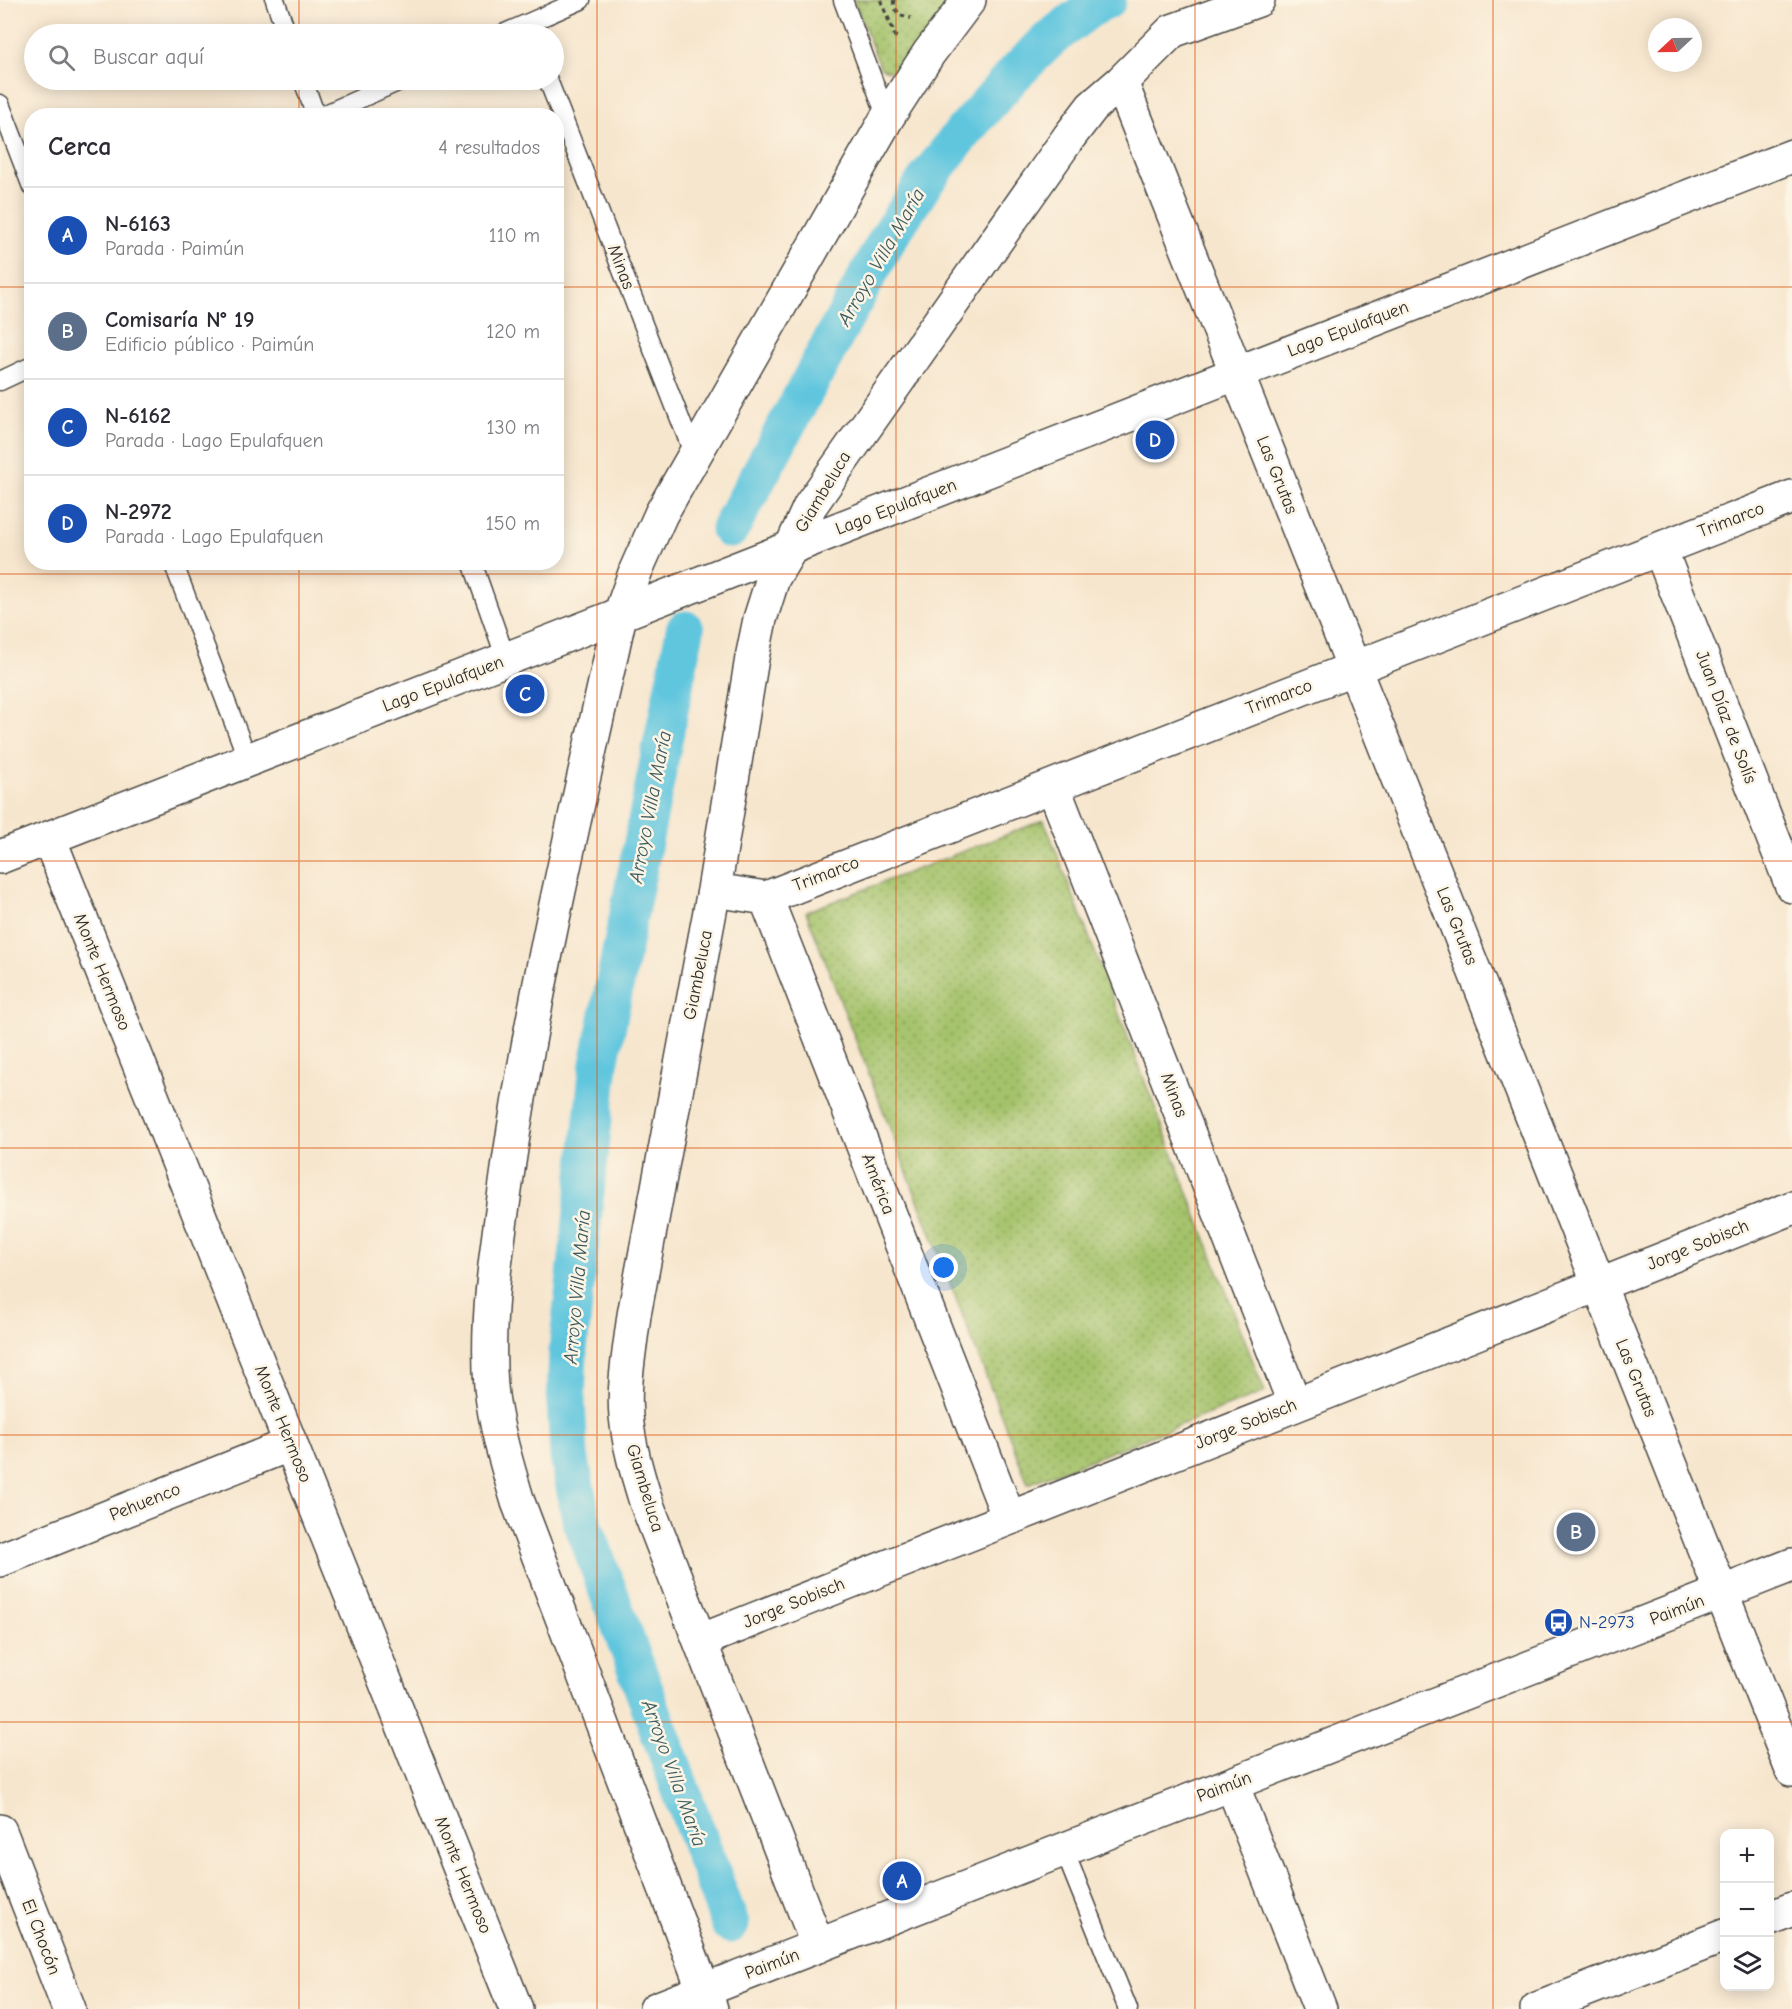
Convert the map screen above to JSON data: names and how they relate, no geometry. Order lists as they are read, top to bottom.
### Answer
{
  "streets": {
    "street": [
      "Minas",
      "Lago Epulafquen",
      "Las Grutas",
      "Giambeluca",
      "Trimarco",
      "Juan Díaz de Solís",
      "Monte Hermoso",
      "América",
      "Jorge Sobisch",
      "Pehuenco",
      "Paimún",
      "El Chocón"
    ]
  },
  "crossings": [
    ["Minas", "Trimarco"],
    ["Minas", "Jorge Sobisch"],
    ["Lago Epulafquen", "Las Grutas"],
    ["Lago Epulafquen", "Giambeluca"],
    ["Lago Epulafquen", "Monte Hermoso"],
    ["Las Grutas", "Giambeluca"],
    ["Las Grutas", "Trimarco"],
    ["Las Grutas", "Jorge Sobisch"],
    ["Las Grutas", "Paimún"],
    ["Giambeluca", "Jorge Sobisch"],
    ["Giambeluca", "Paimún"],
    ["Trimarco", "Juan Díaz de Solís"],
    ["Trimarco", "América"],
    ["Monte Hermoso", "Pehuenco"],
    ["América", "Jorge Sobisch"]
  ],
  "water": ["Arroyo Villa María"],
  "places": {
    "bus stop": ["N-2973"]
  },
  "north": "left",
  "page": {
    "search": "Buscar aquí",
    "heading": ["Cerca", "4 resultados"],
    "list": [
      {
        "mark": "A",
        "name": "N-6163",
        "note": "Parada · Paimún",
        "value": "110 m"
      },
      {
        "mark": "B",
        "name": "Comisaría N° 19",
        "note": "Edificio público · Paimún",
        "value": "120 m"
      },
      {
        "mark": "C",
        "name": "N-6162",
        "note": "Parada · Lago Epulafquen",
        "value": "130 m"
      },
      {
        "mark": "D",
        "name": "N-2972",
        "note": "Parada · Lago Epulafquen",
        "value": "150 m"
      }
    ],
    "pins": [
      "D",
      "C",
      "B",
      "A"
    ],
    "map_buttons": ["+", "−"]
  }
}
